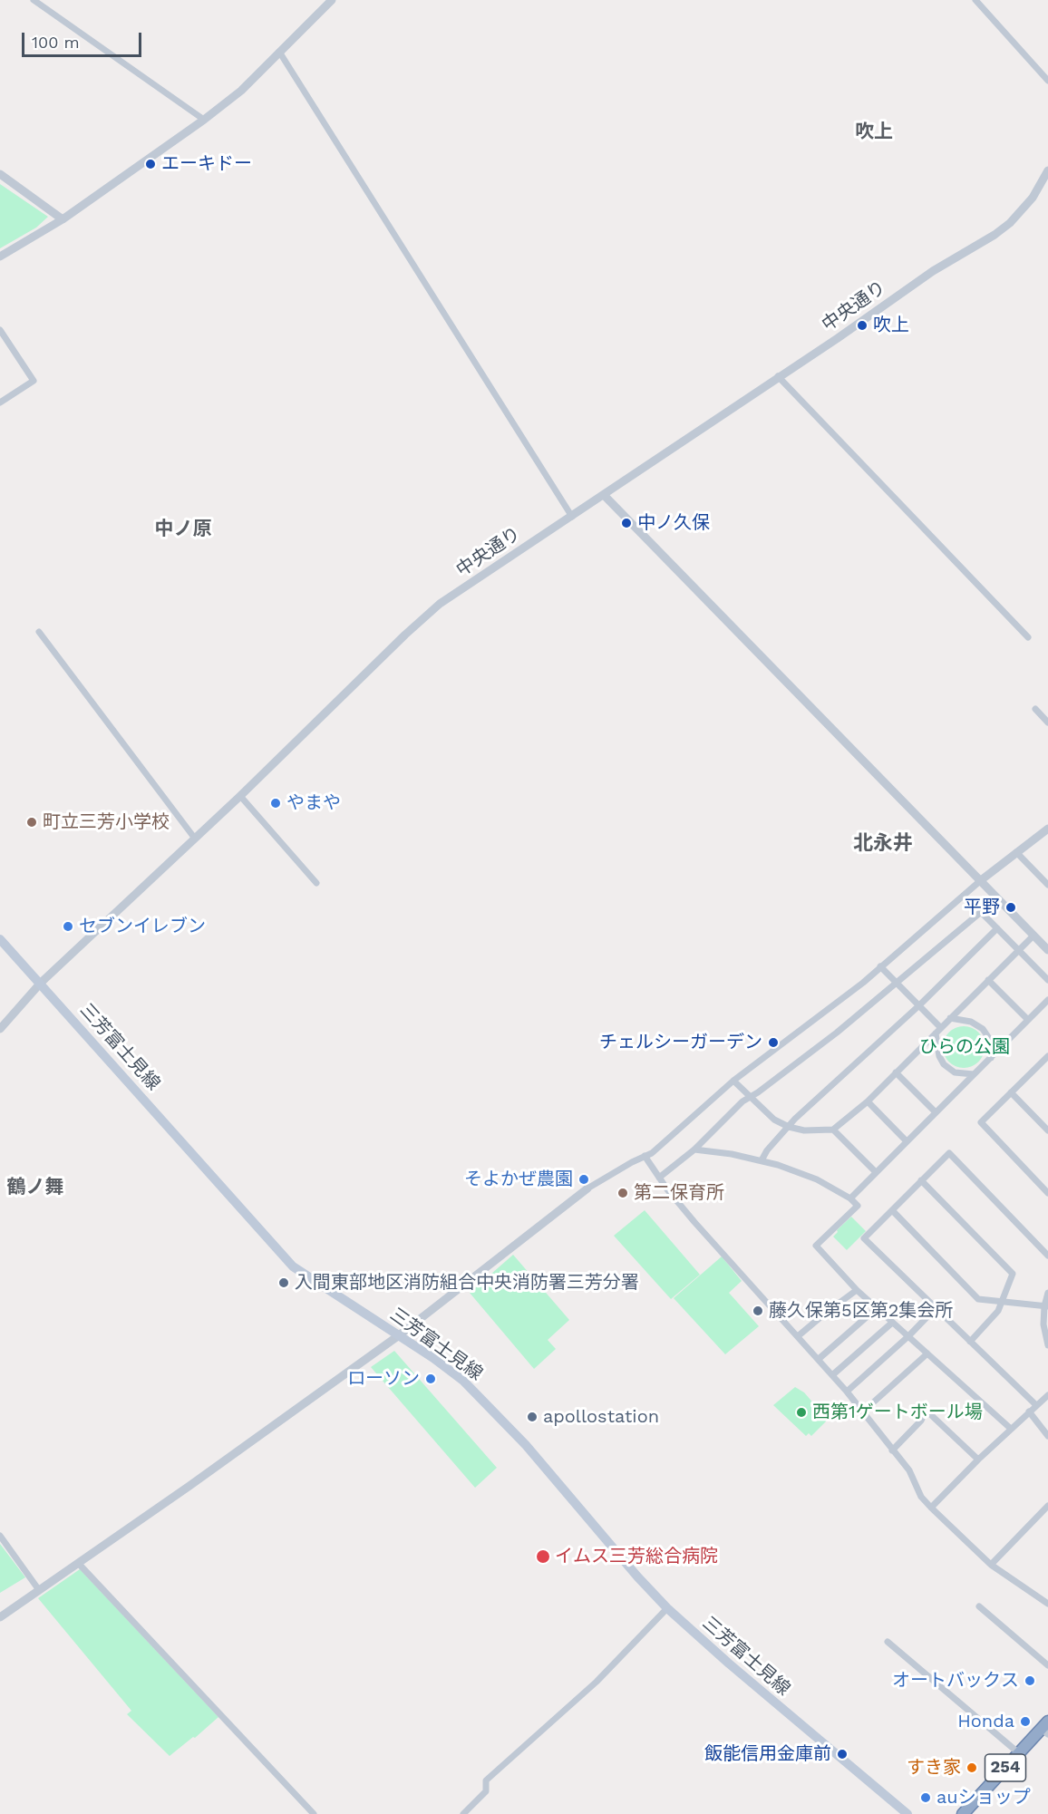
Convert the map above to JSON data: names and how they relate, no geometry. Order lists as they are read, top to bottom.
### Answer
{
  "streets": {
    "highway": ["254"],
    "main road": ["三芳富士見線"],
    "street": ["中央通り"]
  },
  "crossings": [
    ["中央通り", "三芳富士見線"]
  ],
  "districts": [
    "吹上",
    "中ノ原",
    "北永井",
    "鶴ノ舞"
  ],
  "parks": ["ひらの公園"],
  "places": [
    "エーキドー",
    "吹上",
    "中ノ久保",
    "やまや",
    "町立三芳小学校",
    "平野",
    "セブンイレブン",
    "チェルシーガーデン",
    "そよかぜ農園",
    "第二保育所",
    "入間東部地区消防組合中央消防署三芳分署",
    "藤久保第5区第2集会所",
    "ローソン",
    "西第1ゲートボール場",
    "apollostation",
    "イムス三芳総合病院",
    "オートバックス",
    "Honda",
    "飯能信用金庫前",
    "すき家",
    "auショップ"
  ],
  "scale_bar": "100 m"
}
